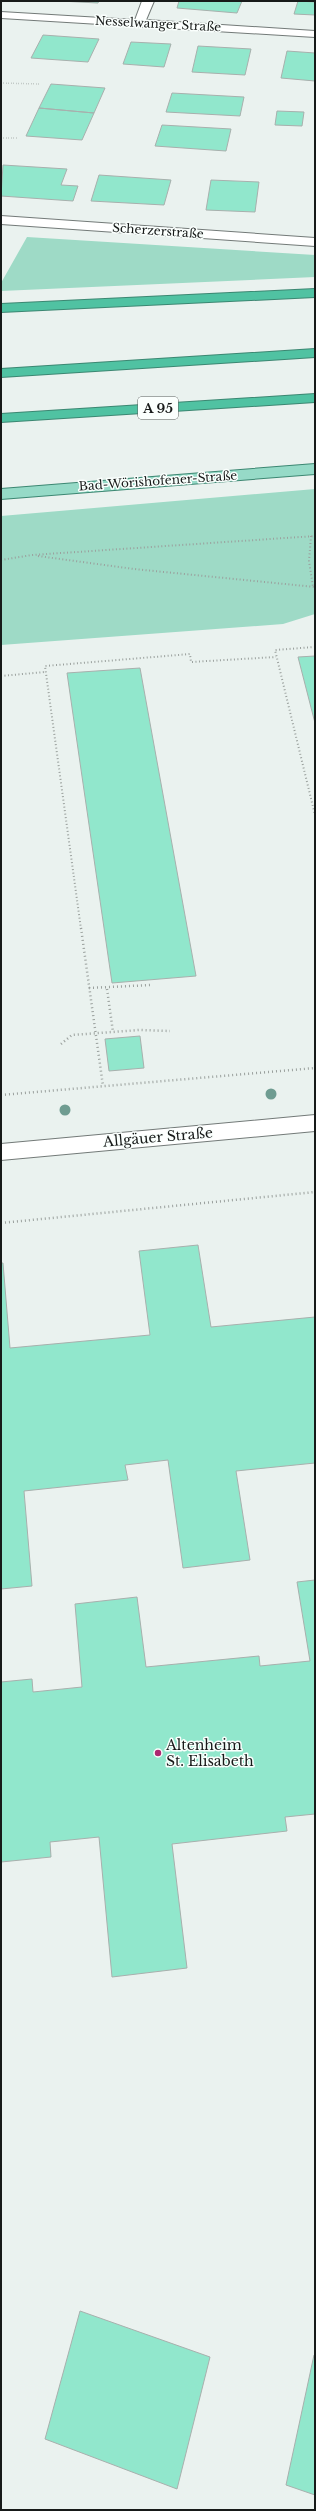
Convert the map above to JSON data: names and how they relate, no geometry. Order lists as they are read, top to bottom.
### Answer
{
  "streets": {
    "highway": ["A 95"],
    "main road": ["Bad-Wörishofener-Straße"],
    "street": ["Nesselwanger Straße", "Scherzerstraße", "Allgäuer Straße"]
  },
  "places": ["Altenheim St. Elisabeth"]
}
